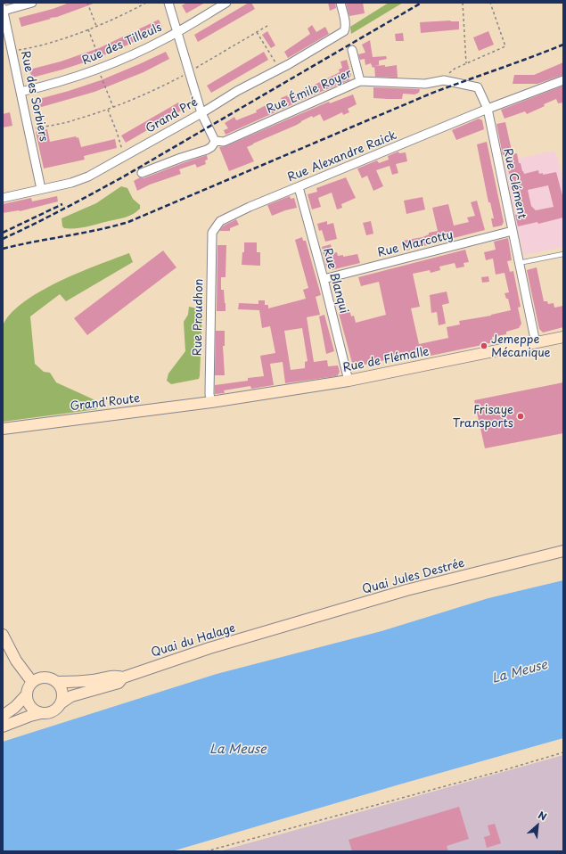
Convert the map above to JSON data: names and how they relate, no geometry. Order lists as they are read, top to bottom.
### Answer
{
  "streets": {
    "main road": [
      "Rue de Flémalle",
      "Grand'Route",
      "Quai Jules Destrée",
      "Quai du Halage"
    ],
    "street": [
      "Rue des Tilleuls",
      "Rue Émile Royer",
      "Rue des Sorbiers",
      "Grand Pré",
      "Rue Alexandre Raick",
      "Rue Clément",
      "Rue Marcotty",
      "Rue Blanqui",
      "Rue Proudhon"
    ]
  },
  "crossings": [
    ["Rue des Tilleuls", "Rue des Sorbiers"],
    ["Rue Émile Royer", "Rue Alexandre Raick"],
    ["Rue Émile Royer", "Rue Clément"],
    ["Rue des Sorbiers", "Grand Pré"],
    ["Rue Alexandre Raick", "Rue Clément"],
    ["Rue Alexandre Raick", "Rue Blanqui"],
    ["Rue Alexandre Raick", "Rue Proudhon"],
    ["Rue Clément", "Rue Marcotty"],
    ["Rue Clément", "Rue de Flémalle"],
    ["Rue Marcotty", "Rue Blanqui"],
    ["Rue Blanqui", "Rue de Flémalle"],
    ["Rue Proudhon", "Rue de Flémalle"],
    ["Rue Proudhon", "Grand'Route"],
    ["Rue de Flémalle", "Grand'Route"],
    ["Quai Jules Destrée", "Quai du Halage"]
  ],
  "water": ["La Meuse"],
  "places": ["Jemeppe Mécanique", "Frisaye Transports"],
  "north": "top right"
}
